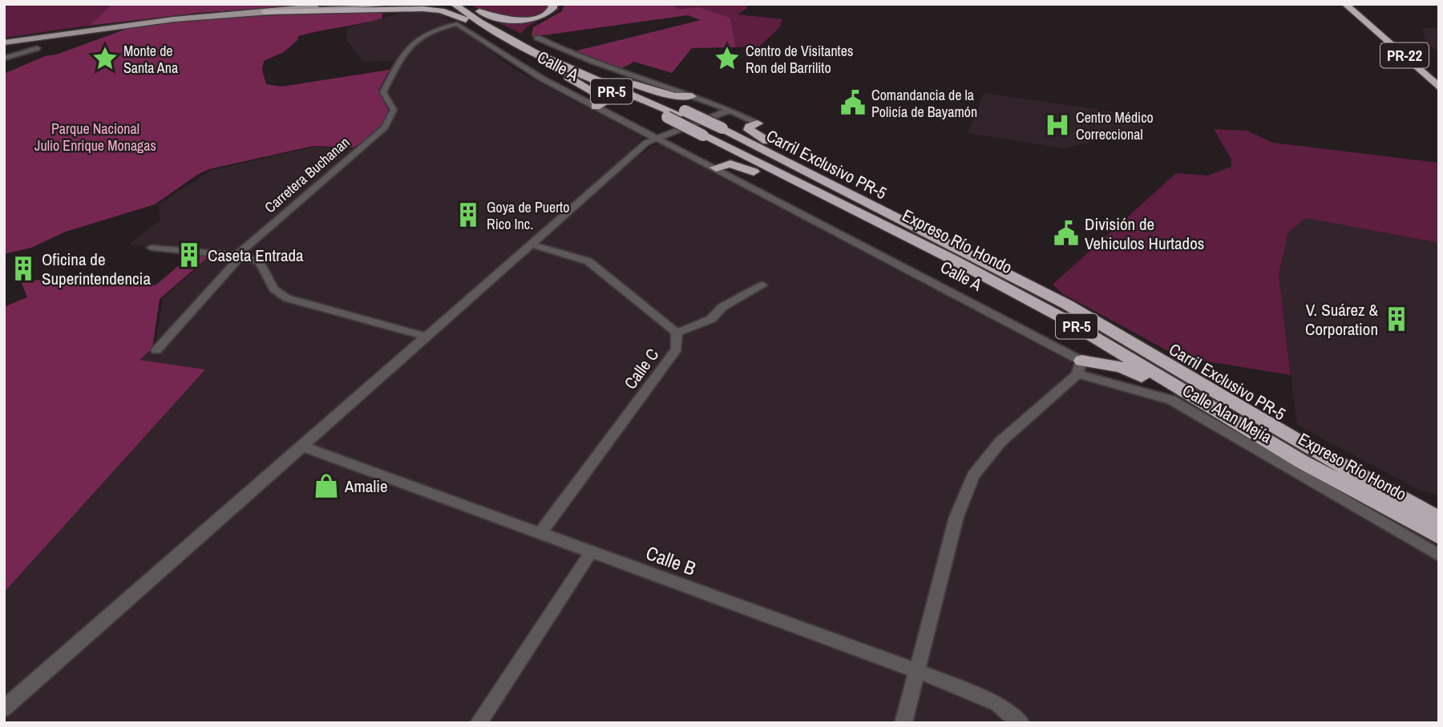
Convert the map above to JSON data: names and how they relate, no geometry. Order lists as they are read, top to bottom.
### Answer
{
  "streets": {
    "highway": [
      "PR-22",
      "PR-5",
      "Carril Exclusivo PR-5",
      "Expreso Río Hondo"
    ],
    "street": [
      "Calle A",
      "Carretera Buchanan",
      "Calle C",
      "Calle Alan Mejía",
      "Calle B"
    ]
  },
  "crossings": [
    ["Calle A", "Carretera Buchanan"],
    ["Calle A", "Calle Alan Mejía"],
    ["PR-5", "Carril Exclusivo PR-5"],
    ["Carril Exclusivo PR-5", "Expreso Río Hondo"],
    ["Calle C", "Calle B"]
  ],
  "parks": ["Parque Nacional Julio Enrique Monagas"],
  "places": {
    "place": ["Monte de Santa Ana", "Centro de Visitantes Ron del Barrilito"],
    "public building": ["Comandancia de la Policía de Bayamón", "División de Vehiculos Hurtados"],
    "hospital": ["Centro Médico Correccional"],
    "building": [
      "Goya de Puerto Rico Inc.",
      "Caseta Entrada",
      "Oficina de Superintendencia",
      "V. Suárez & Corporation"
    ],
    "shop": ["Amalie"]
  }
}
